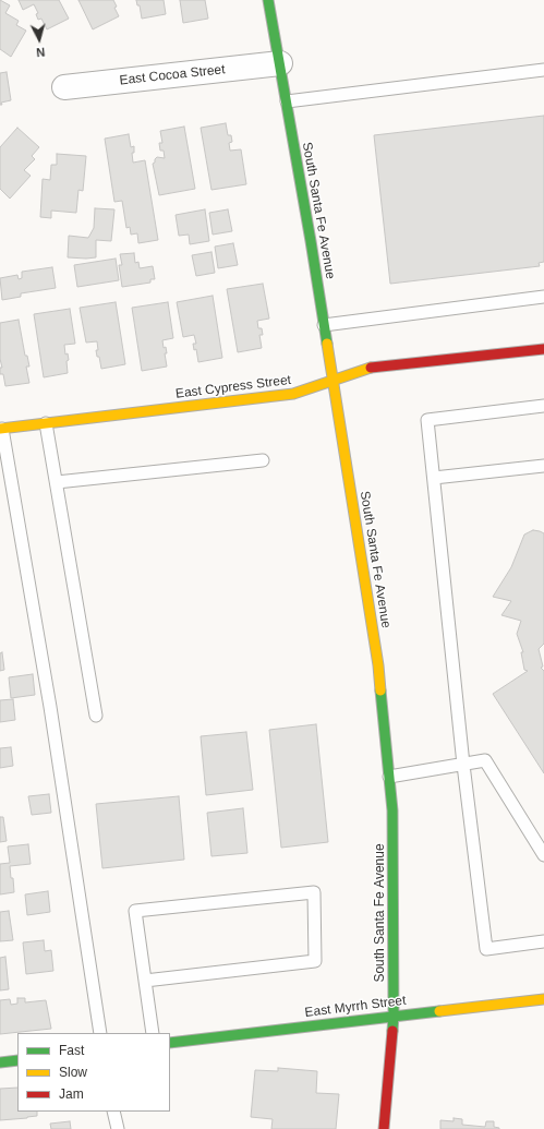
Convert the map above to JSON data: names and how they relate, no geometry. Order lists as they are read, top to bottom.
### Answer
{
  "streets": {
    "main road": ["South Santa Fe Avenue", "East Cypress Street", "East Myrrh Street"],
    "street": ["East Cocoa Street"]
  },
  "crossings": [
    ["East Cocoa Street", "South Santa Fe Avenue"],
    ["South Santa Fe Avenue", "East Cypress Street"],
    ["South Santa Fe Avenue", "East Myrrh Street"]
  ],
  "legend": ["Fast", "Slow", "Jam"],
  "north": "bottom"
}
